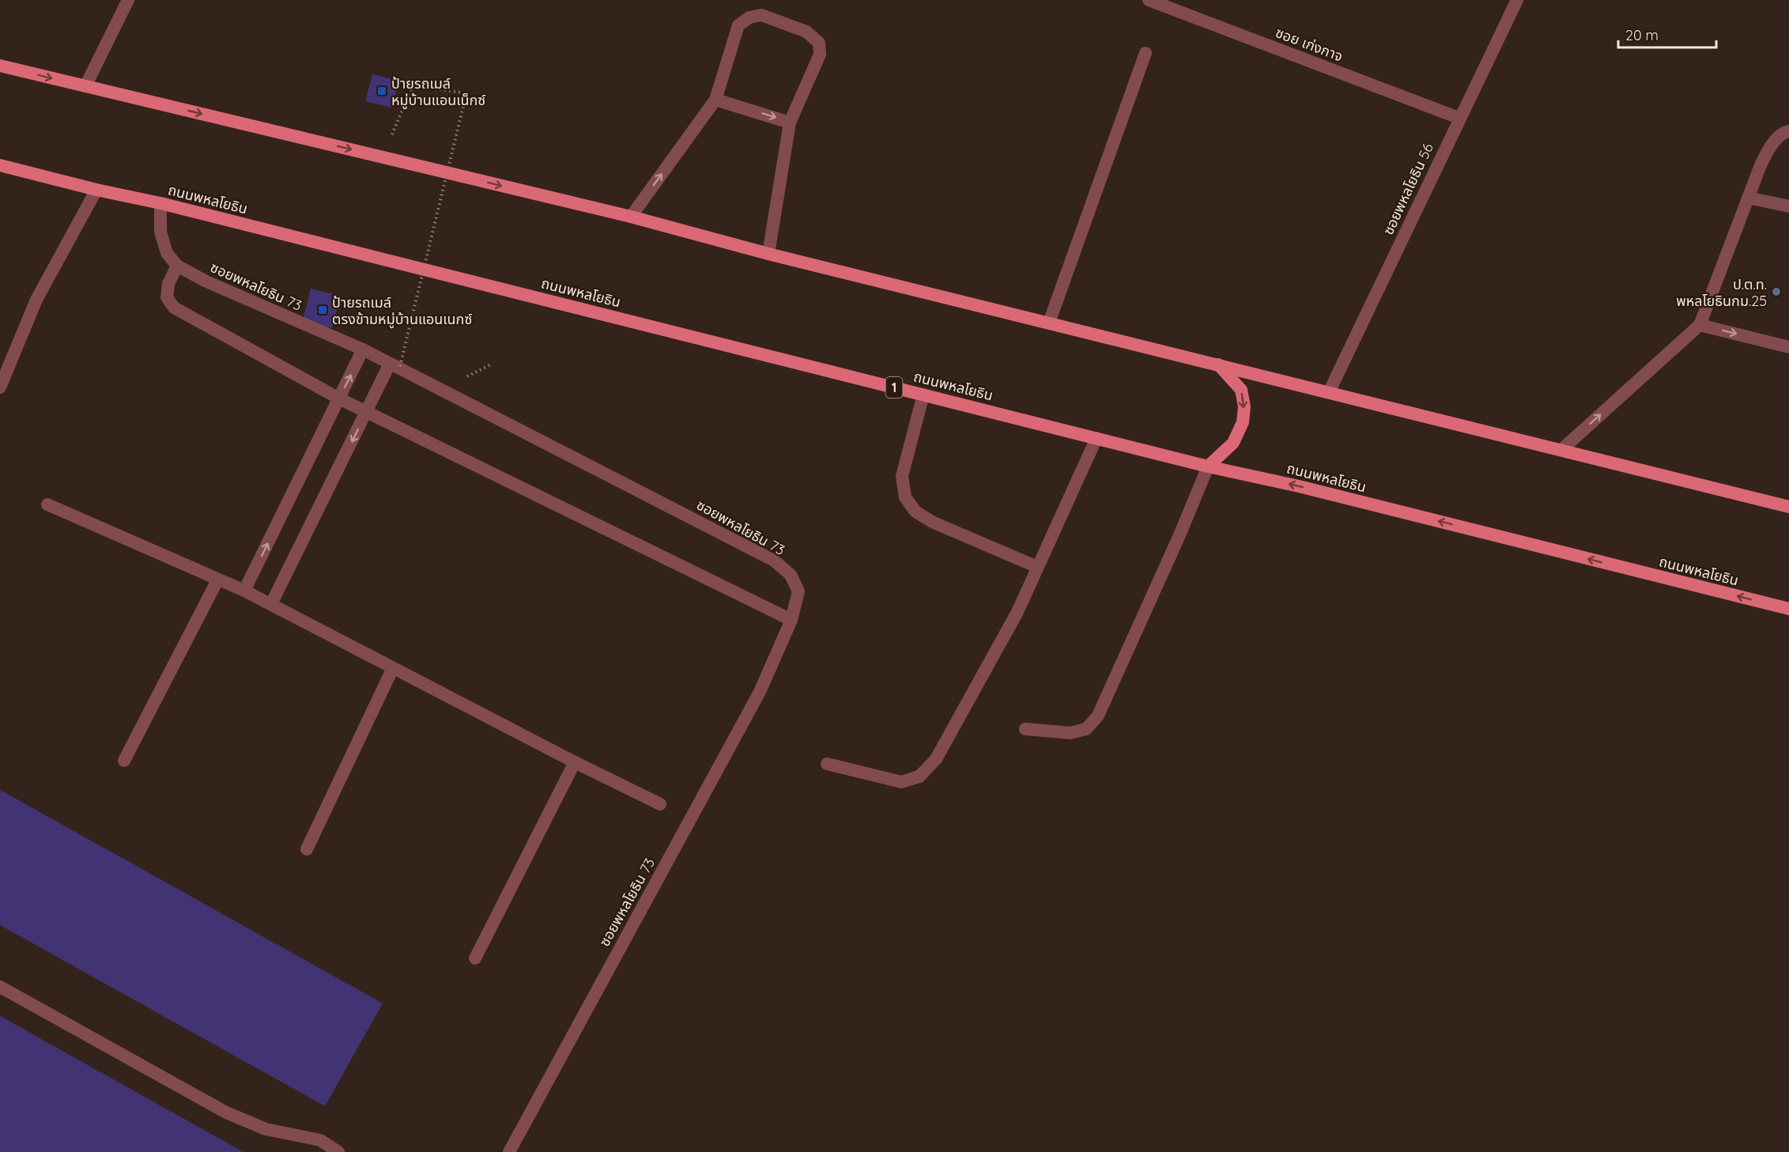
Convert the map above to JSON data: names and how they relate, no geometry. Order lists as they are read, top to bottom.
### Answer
{
  "streets": {
    "main road": ["ถนนพหลโยธิน", "1"],
    "street": ["ซอย เก่งกาจ", "ซอยพหลโยธิน 56", "ซอยพหลโยธิน 73"]
  },
  "crossings": [
    ["ซอย เก่งกาจ", "ซอยพหลโยธิน 56"],
    ["ถนนพหลโยธิน", "ซอยพหลโยธิน 73"]
  ],
  "places": {
    "transit": ["ป้ายรถเมล์ หมู่บ้านแอนเน็กซ์", "ป้ายรถเมล์ ตรงข้ามหมู่บ้านแอนเนกซ์"],
    "other": ["ป.ต.ท. พหลโยธินกม.25"]
  },
  "scale_bar": "20 m"
}
